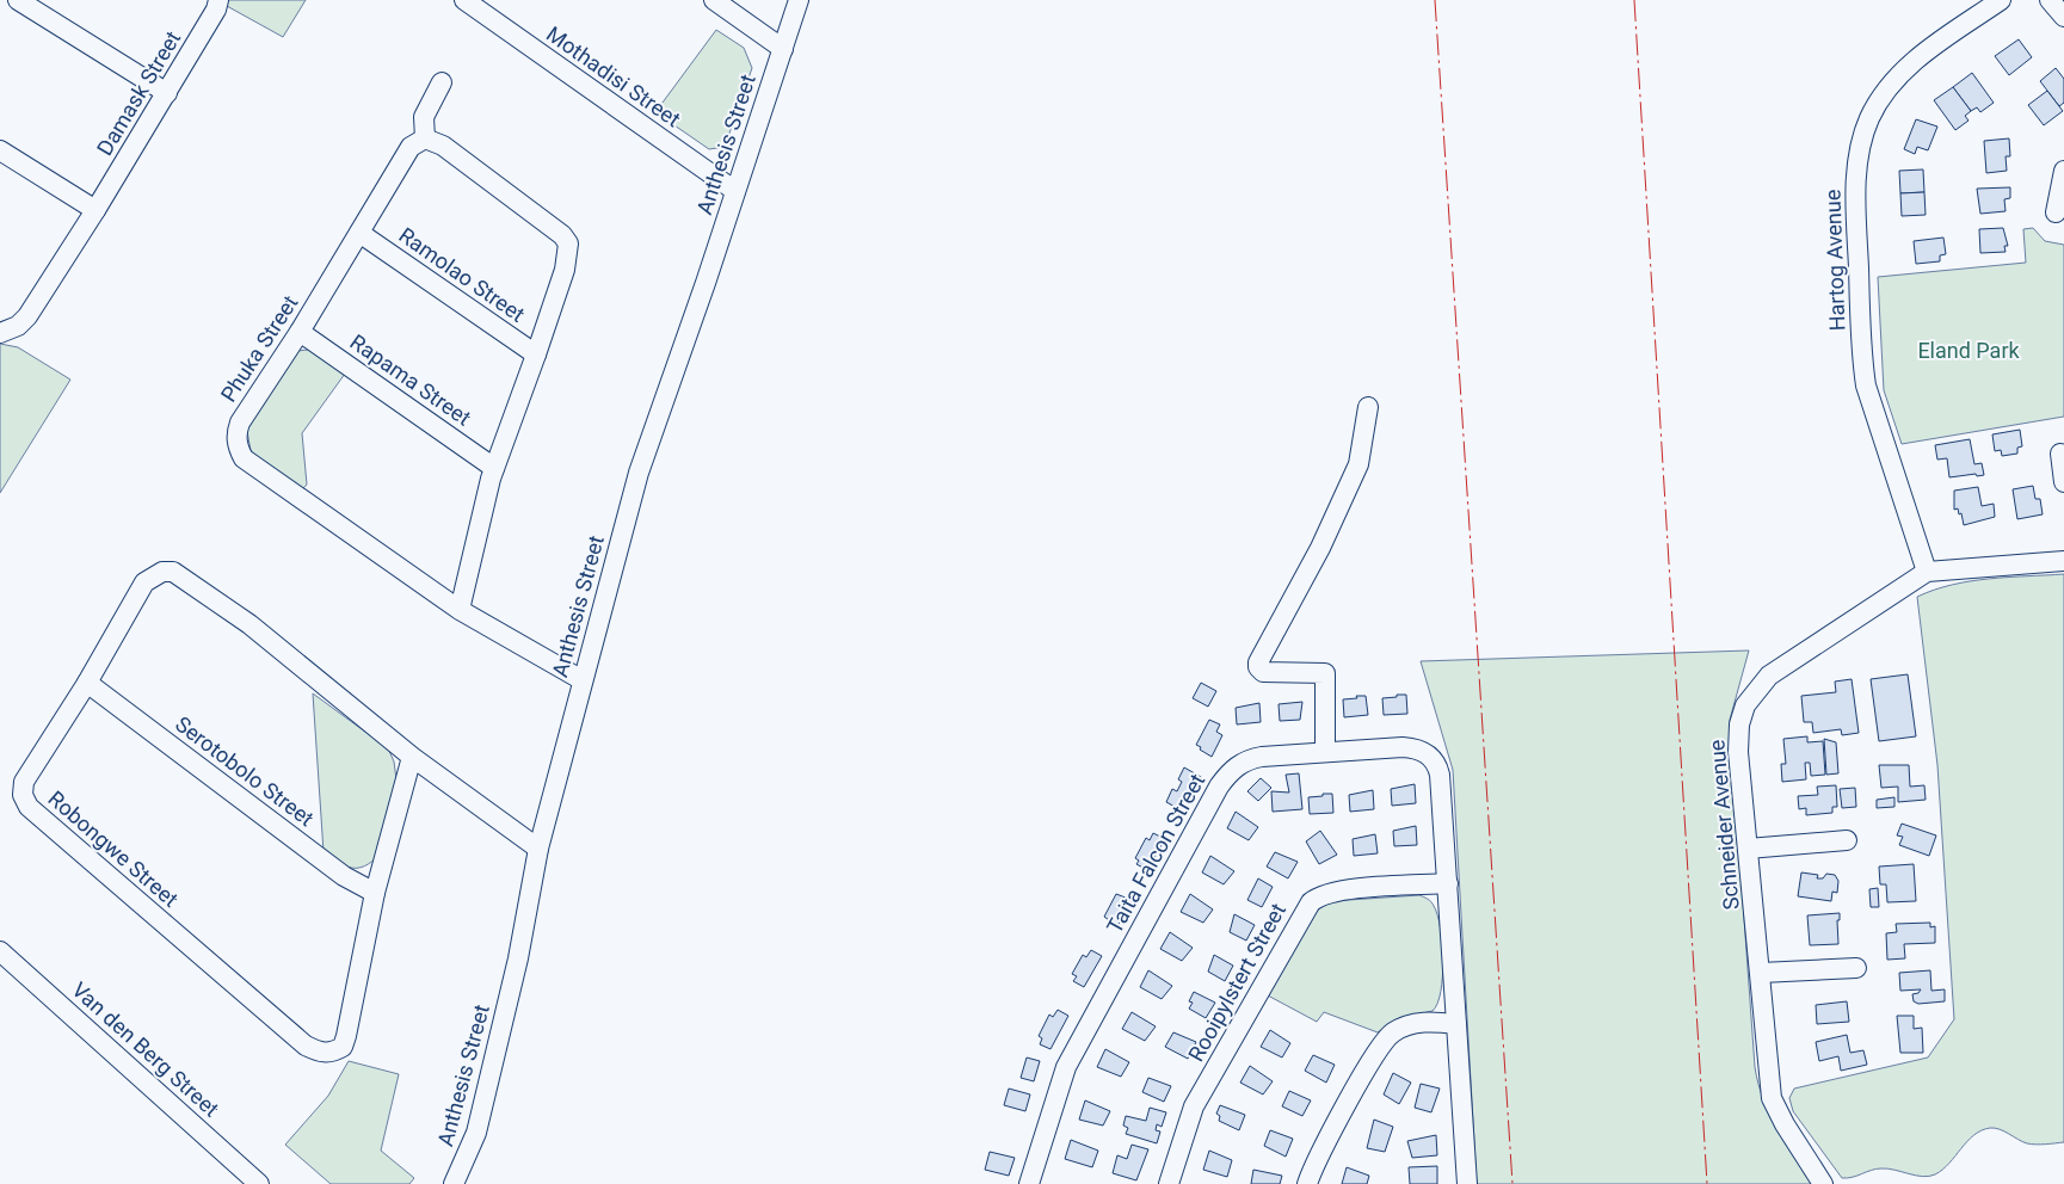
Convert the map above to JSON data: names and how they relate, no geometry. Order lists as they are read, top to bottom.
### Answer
{
  "streets": {
    "street": [
      "Mothadisi Street",
      "Damask Street",
      "Anthesis Street",
      "Hartog Avenue",
      "Ramolao Street",
      "Phuka Street",
      "Rapama Street",
      "Serotobolo Street",
      "Schneider Avenue",
      "Robongwe Street",
      "Taita Falcon Street",
      "Rooipylstert Street",
      "Van den Berg Street"
    ]
  },
  "crossings": [
    ["Mothadisi Street", "Anthesis Street"],
    ["Anthesis Street", "Phuka Street"],
    ["Anthesis Street", "Robongwe Street"],
    ["Hartog Avenue", "Schneider Avenue"],
    ["Ramolao Street", "Phuka Street"],
    ["Phuka Street", "Rapama Street"],
    ["Serotobolo Street", "Robongwe Street"],
    ["Taita Falcon Street", "Rooipylstert Street"]
  ],
  "parks": ["Eland Park"]
}
